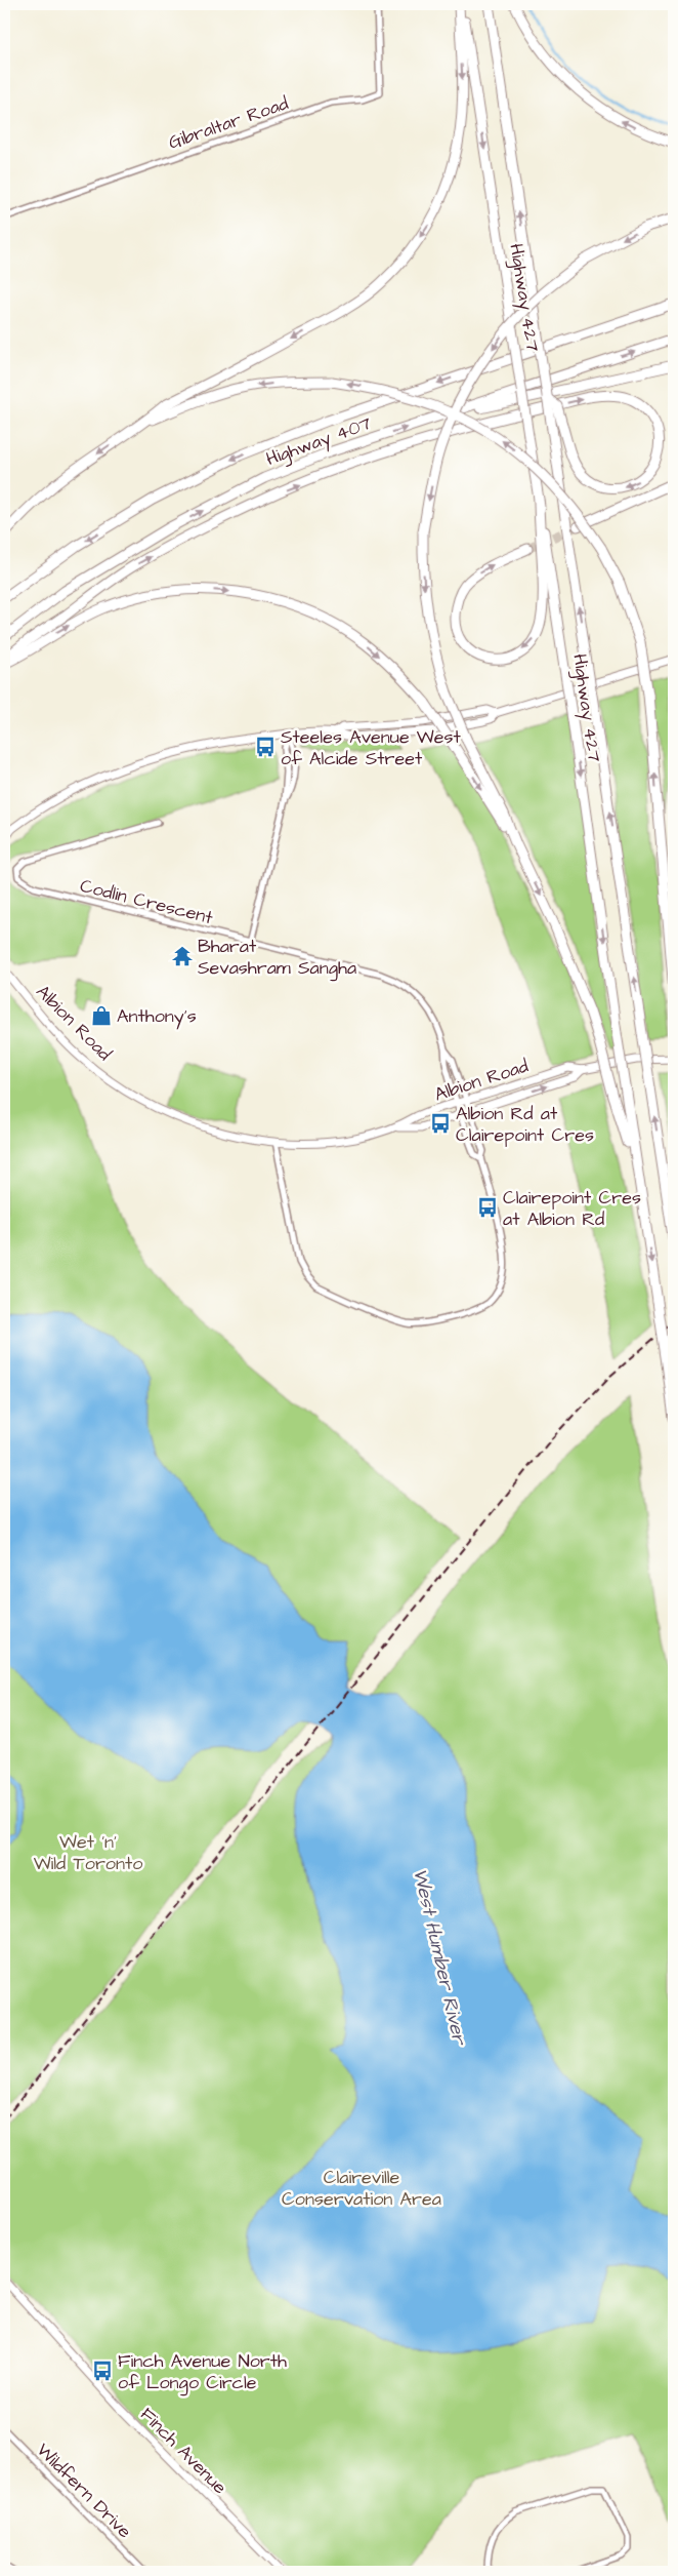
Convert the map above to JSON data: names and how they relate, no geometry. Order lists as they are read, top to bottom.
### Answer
{
  "streets": {
    "highway": ["Highway 427", "Highway 407"],
    "main road": ["Albion Road", "Finch Avenue"],
    "street": ["Gibraltar Road", "Codlin Crescent", "Wildfern Drive"]
  },
  "crossings": [
    ["Codlin Crescent", "Albion Road"]
  ],
  "water": ["West Humber River"],
  "parks": ["Wet 'n' Wild Toronto", "Claireville Conservation Area"],
  "places": {
    "bus stop": [
      "Steeles Avenue West of Alcide Street",
      "Albion Rd at Clairepoint Cres",
      "Clairepoint Cres at Albion Rd",
      "Finch Avenue North of Longo Circle"
    ],
    "temple": ["Bharat Sevashram Sangha"],
    "shop": ["Anthony's"]
  }
}
